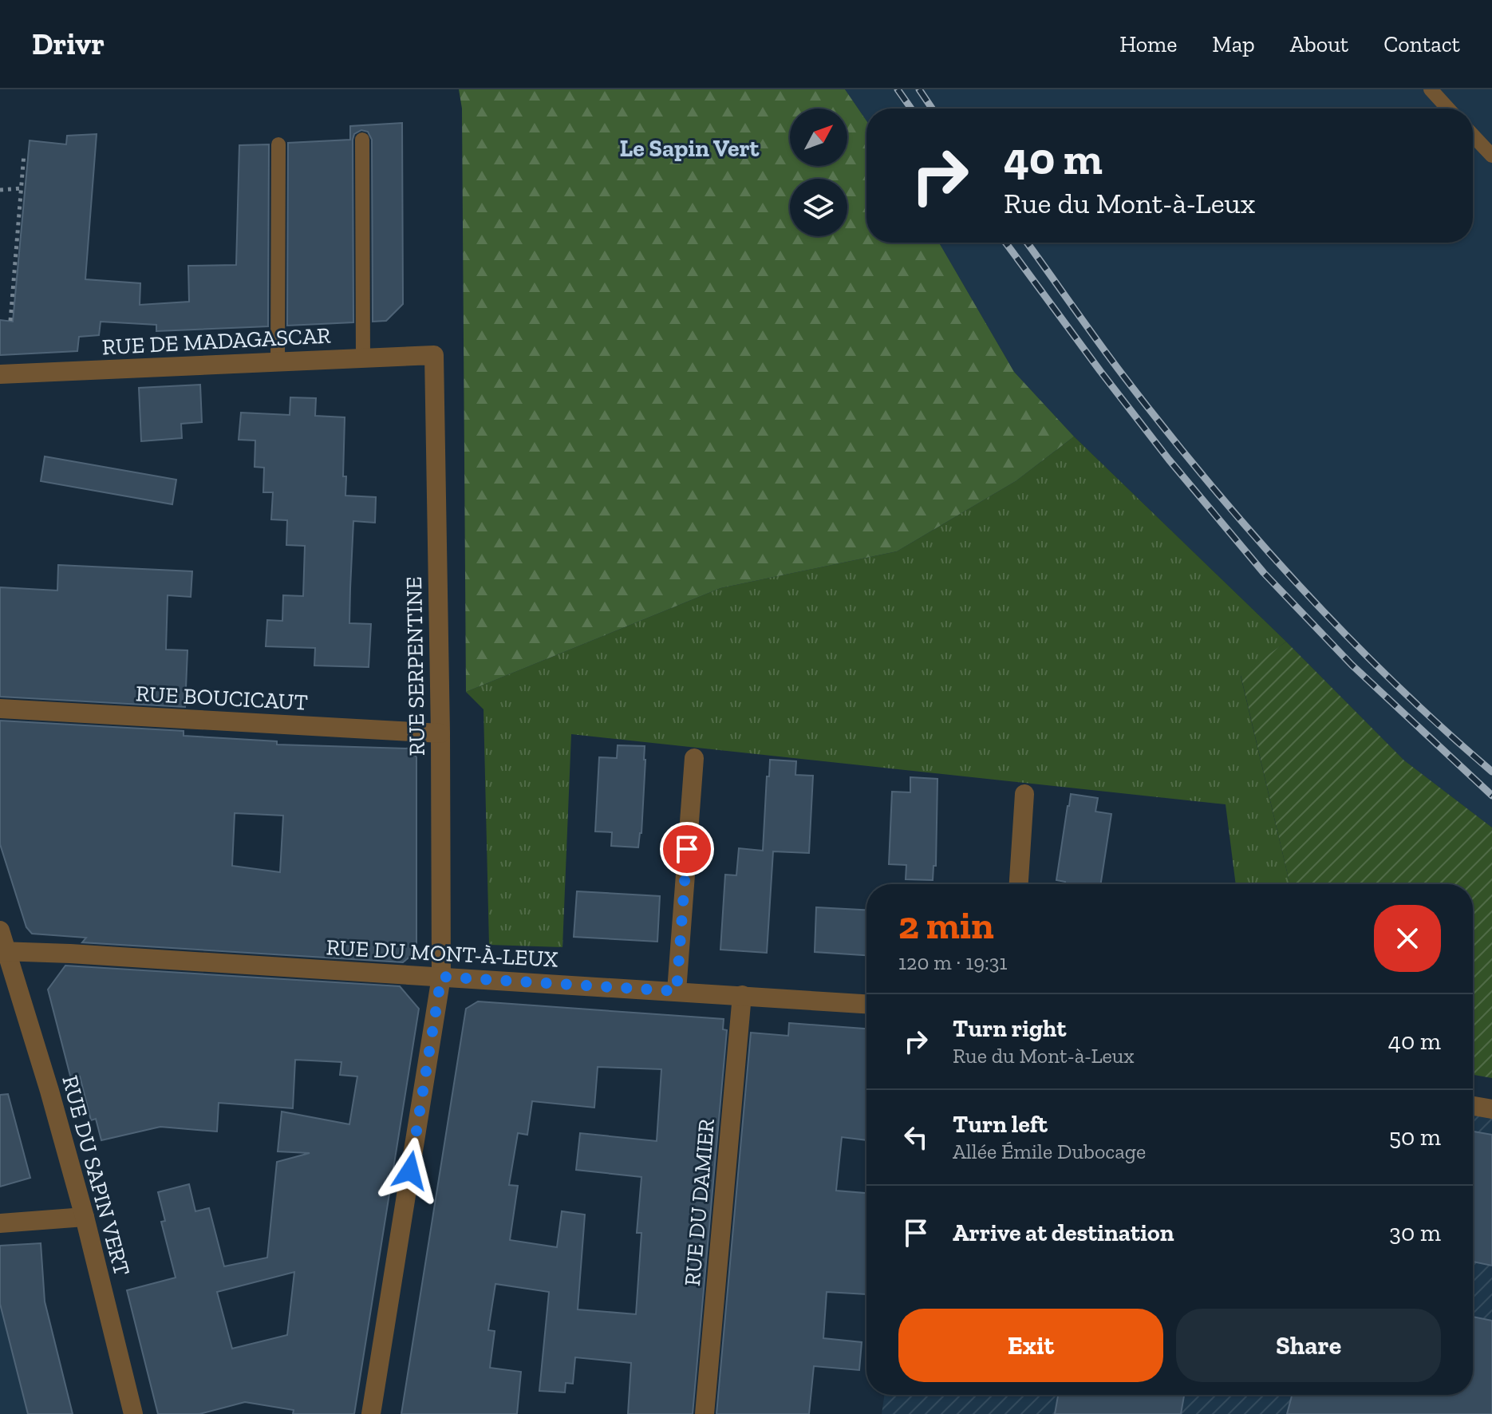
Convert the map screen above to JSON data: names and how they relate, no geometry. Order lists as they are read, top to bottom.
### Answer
{
  "streets": {
    "street": [
      "RUE DE MADAGASCAR",
      "RUE SERPENTINE",
      "RUE BOUCICAUT",
      "RUE DU MONT-À-LEUX",
      "RUE DU SAPIN VERT",
      "RUE DU DAMIER"
    ]
  },
  "crossings": [
    ["RUE DE MADAGASCAR", "RUE SERPENTINE"],
    ["RUE SERPENTINE", "RUE BOUCICAUT"],
    ["RUE SERPENTINE", "RUE DU MONT-À-LEUX"],
    ["RUE DU MONT-À-LEUX", "RUE DU SAPIN VERT"],
    ["RUE DU MONT-À-LEUX", "RUE DU DAMIER"]
  ],
  "districts": ["Le Sapin Vert"],
  "north": "top right",
  "page": {
    "header": "Drivr",
    "nav": [
      "Home",
      "Map",
      "About",
      "Contact"
    ],
    "turn": ["40 m", "Rue du Mont-à-Leux"],
    "heading": ["2 min", "120 m · 19:31"],
    "list": [
      {
        "name": "Turn right",
        "note": "Rue du Mont-à-Leux",
        "value": "40 m"
      },
      {
        "name": "Turn left",
        "note": "Allée Émile Dubocage",
        "value": "50 m"
      },
      {
        "name": "Arrive at destination",
        "value": "30 m"
      }
    ],
    "buttons": ["Exit", "Share"]
  }
}
